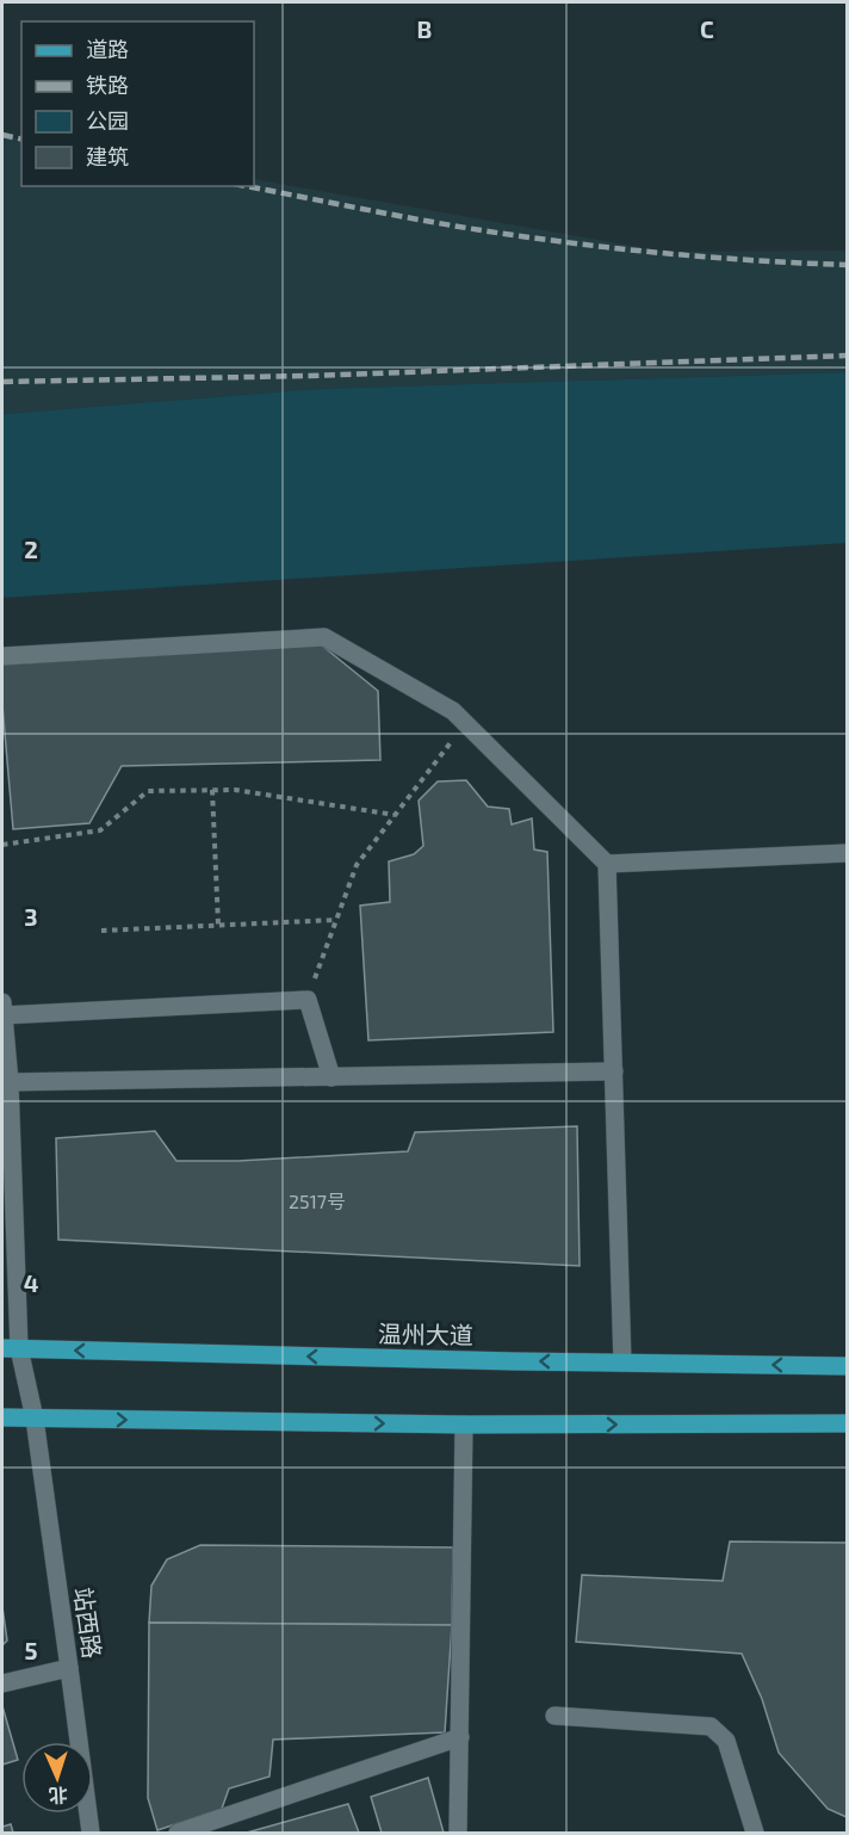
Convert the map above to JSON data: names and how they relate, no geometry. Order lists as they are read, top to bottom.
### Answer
{
  "streets": {
    "main road": ["温州大道"],
    "street": ["站西路"]
  },
  "crossings": [
    ["温州大道", "站西路"]
  ],
  "house_numbers": ["2517号"],
  "legend": [
    "道路",
    "铁路",
    "公园",
    "建筑"
  ],
  "north": "bottom",
  "grid": {
    "columns": ["B", "C"],
    "rows": [
      "2",
      "3",
      "4",
      "5"
    ]
  }
}
